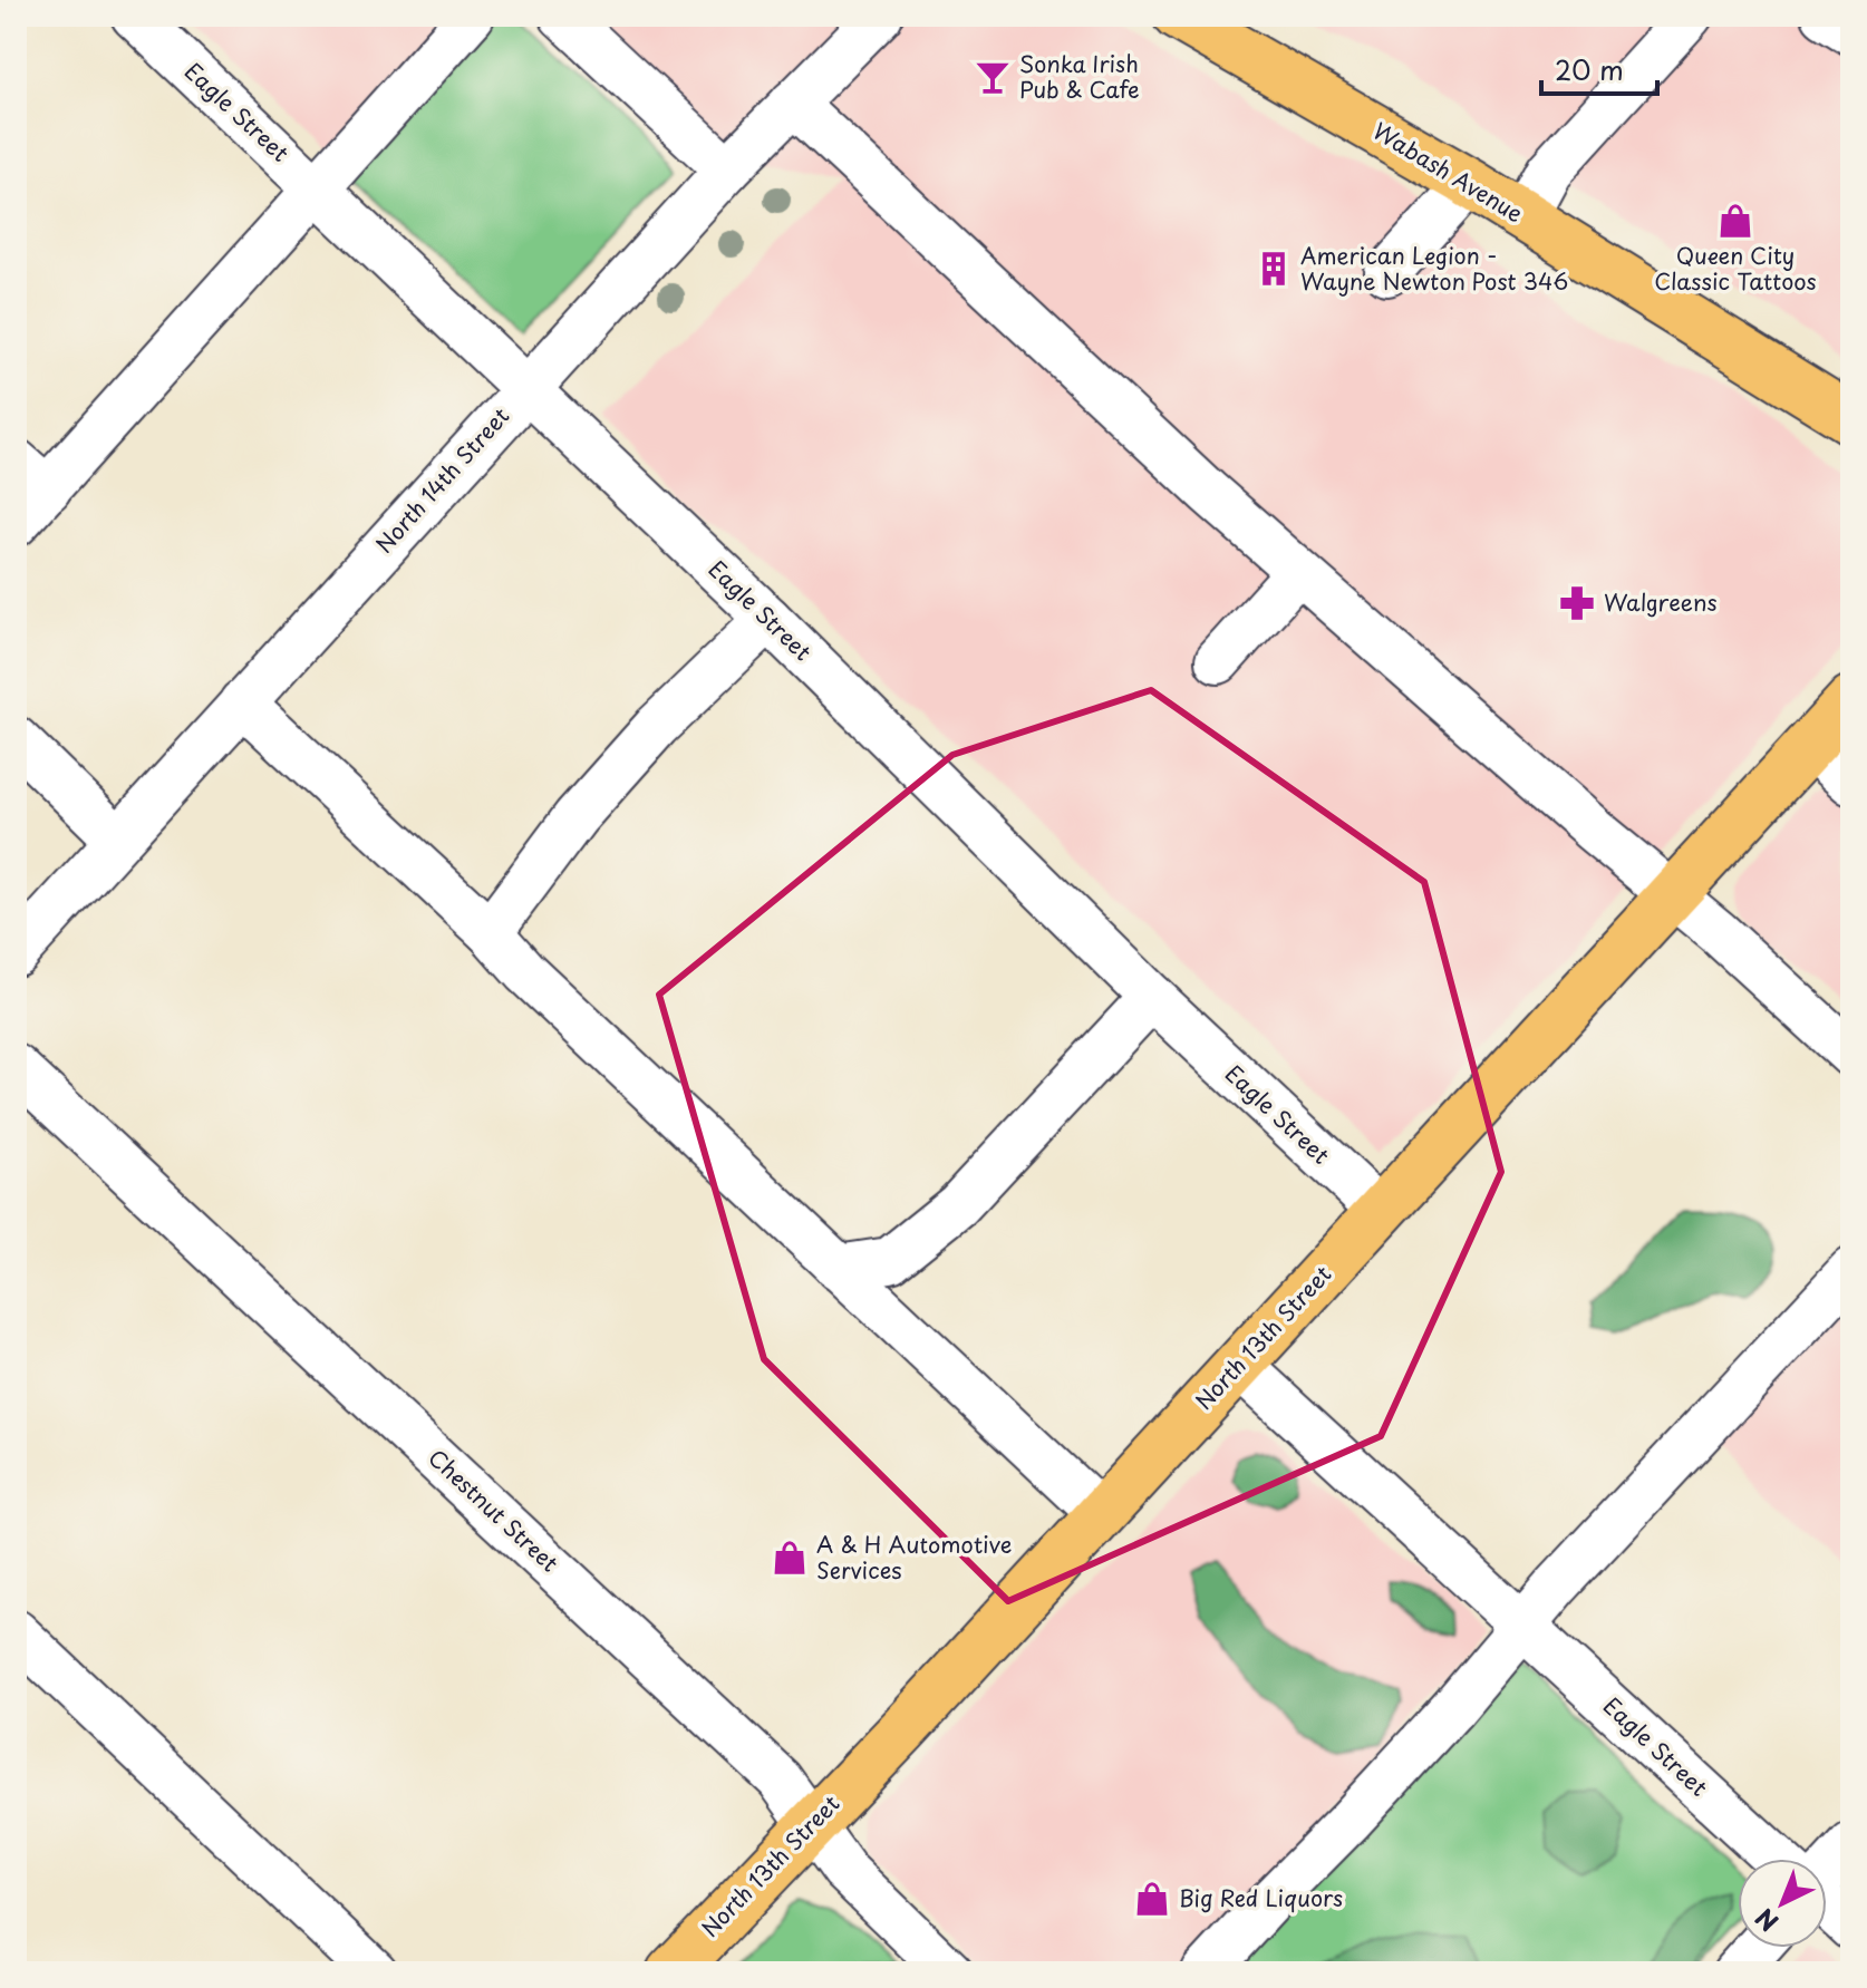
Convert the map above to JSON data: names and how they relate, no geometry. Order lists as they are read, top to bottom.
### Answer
{
  "streets": {
    "main road": ["Wabash Avenue", "North 13th Street"],
    "street": ["Eagle Street", "North 14th Street", "Chestnut Street"]
  },
  "crossings": [
    ["Eagle Street", "North 14th Street"],
    ["Eagle Street", "North 13th Street"],
    ["North 13th Street", "Chestnut Street"]
  ],
  "places": {
    "bar": ["Sonka Irish Pub & Cafe"],
    "shop": ["Queen City Classic Tattoos", "A & H Automotive Services", "Big Red Liquors"],
    "building": ["American Legion - Wayne Newton Post 346"],
    "pharmacy": ["Walgreens"]
  },
  "scale_bar": "20 m",
  "north": "bottom left"
}
